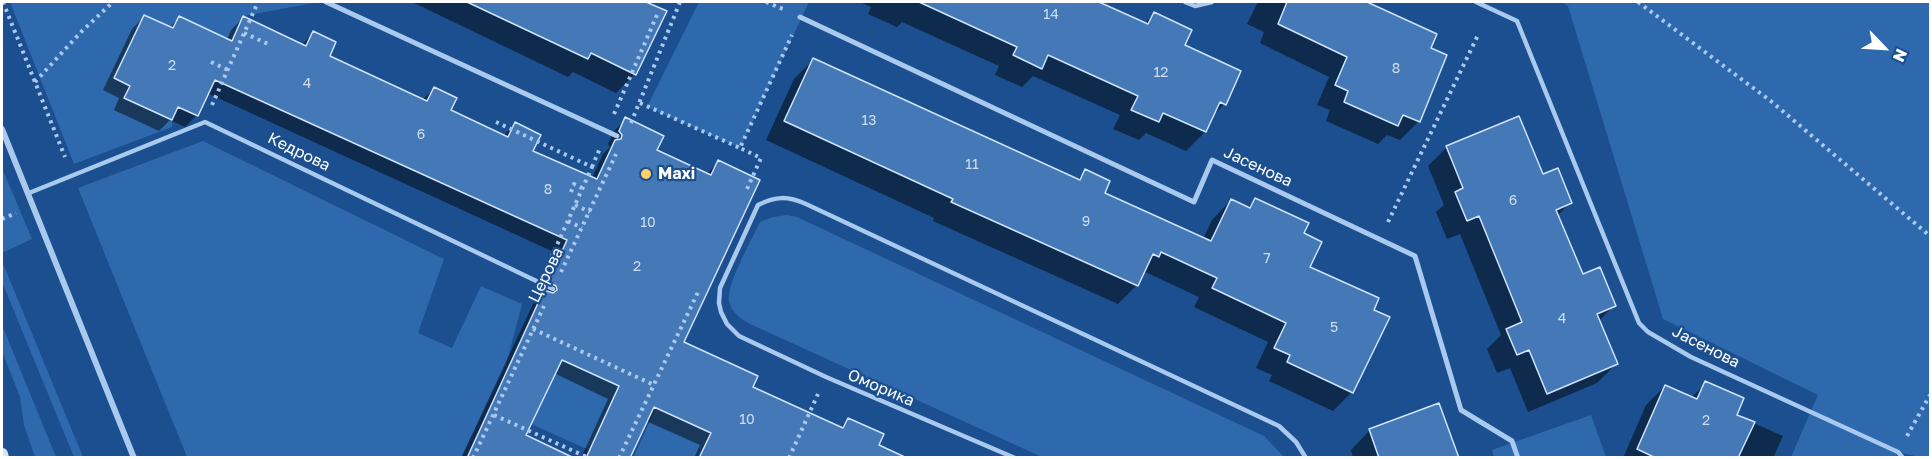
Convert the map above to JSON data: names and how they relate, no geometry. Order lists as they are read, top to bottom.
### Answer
{
  "streets": {
    "street": ["Јасенова"],
    "lane": ["Кедрова", "Оморика"],
    "path": ["Церова"]
  },
  "crossings": [
    ["Кедрова", "Церова"]
  ],
  "places": ["Maxi"],
  "house_numbers": [
    "14",
    "2",
    "8",
    "12",
    "4",
    "13",
    "6",
    "11",
    "8",
    "6",
    "9",
    "10",
    "7",
    "2",
    "4",
    "5",
    "10",
    "2"
  ],
  "north": "bottom right"
}
